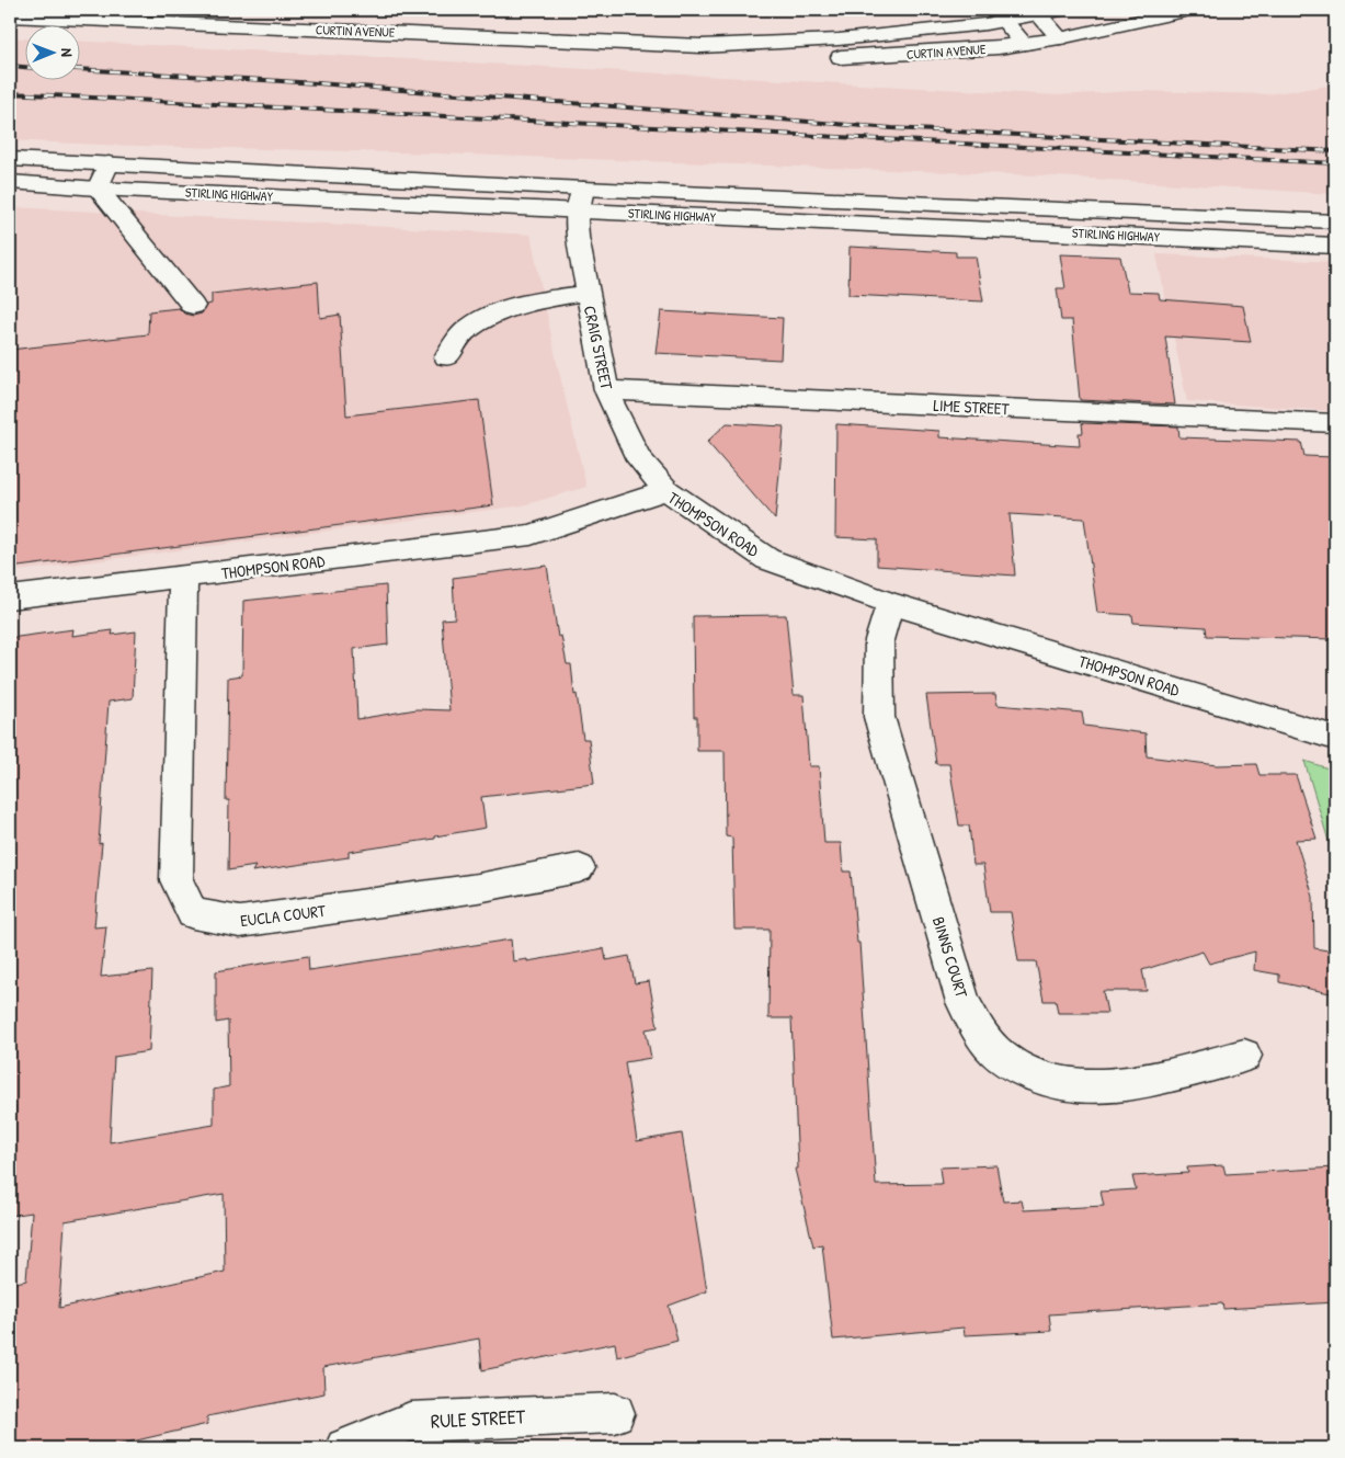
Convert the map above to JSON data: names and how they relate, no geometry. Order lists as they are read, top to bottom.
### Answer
{
  "streets": {
    "main road": [
      "CURTIN AVENUE",
      "STIRLING HIGHWAY",
      "CRAIG STREET",
      "LIME STREET",
      "THOMPSON ROAD",
      "EUCLA COURT",
      "BINNS COURT",
      "RULE STREET"
    ]
  },
  "crossings": [
    ["STIRLING HIGHWAY", "CRAIG STREET"],
    ["CRAIG STREET", "LIME STREET"],
    ["CRAIG STREET", "THOMPSON ROAD"],
    ["THOMPSON ROAD", "EUCLA COURT"],
    ["THOMPSON ROAD", "BINNS COURT"]
  ],
  "north": "right"
}
